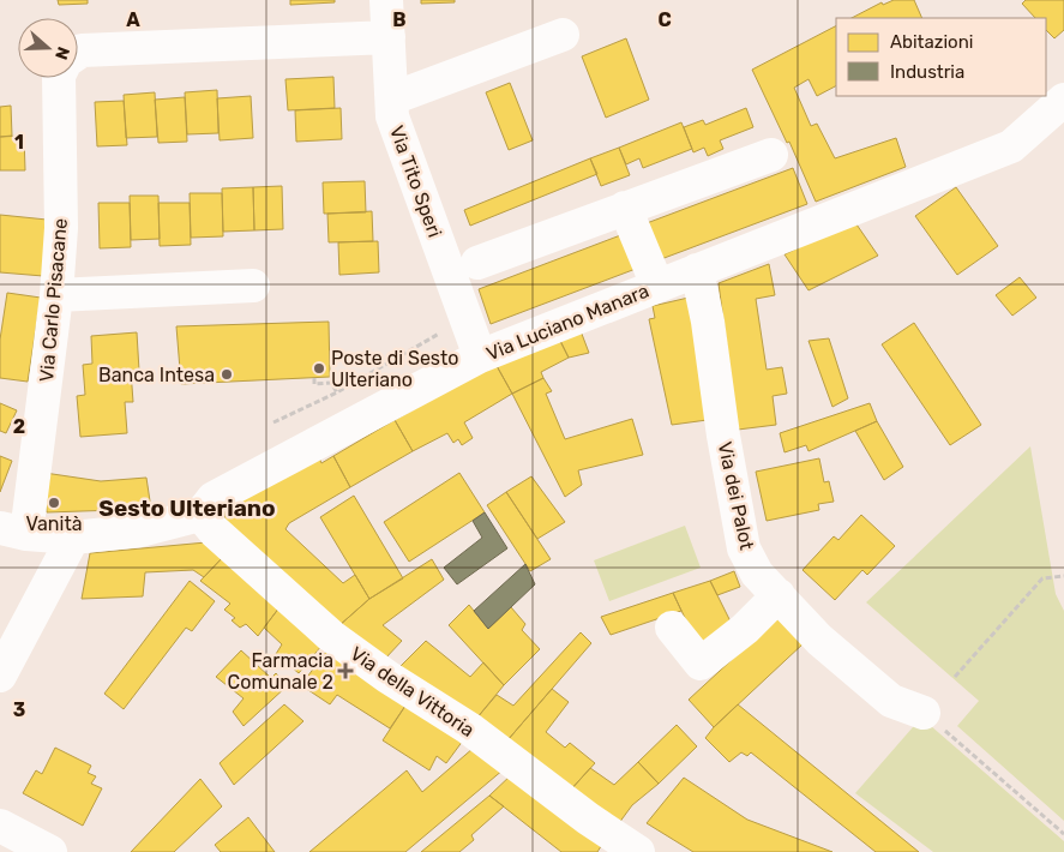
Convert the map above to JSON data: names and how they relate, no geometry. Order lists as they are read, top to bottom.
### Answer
{
  "streets": {
    "street": [
      "Via Tito Speri",
      "Via Carlo Pisacane",
      "Via Luciano Manara",
      "Via dei Palot",
      "Via della Vittoria"
    ]
  },
  "crossings": [
    ["Via Tito Speri", "Via Luciano Manara"],
    ["Via Luciano Manara", "Via dei Palot"],
    ["Via Luciano Manara", "Via della Vittoria"]
  ],
  "districts": ["Sesto Ulteriano"],
  "places": {
    "other": ["Poste di Sesto Ulteriano", "Banca Intesa", "Vanità"],
    "health": ["Farmacia Comunale 2"]
  },
  "legend": ["Abitazioni", "Industria"],
  "north": "right",
  "grid": {
    "columns": ["A", "B", "C"],
    "rows": ["1", "2", "3"]
  }
}
